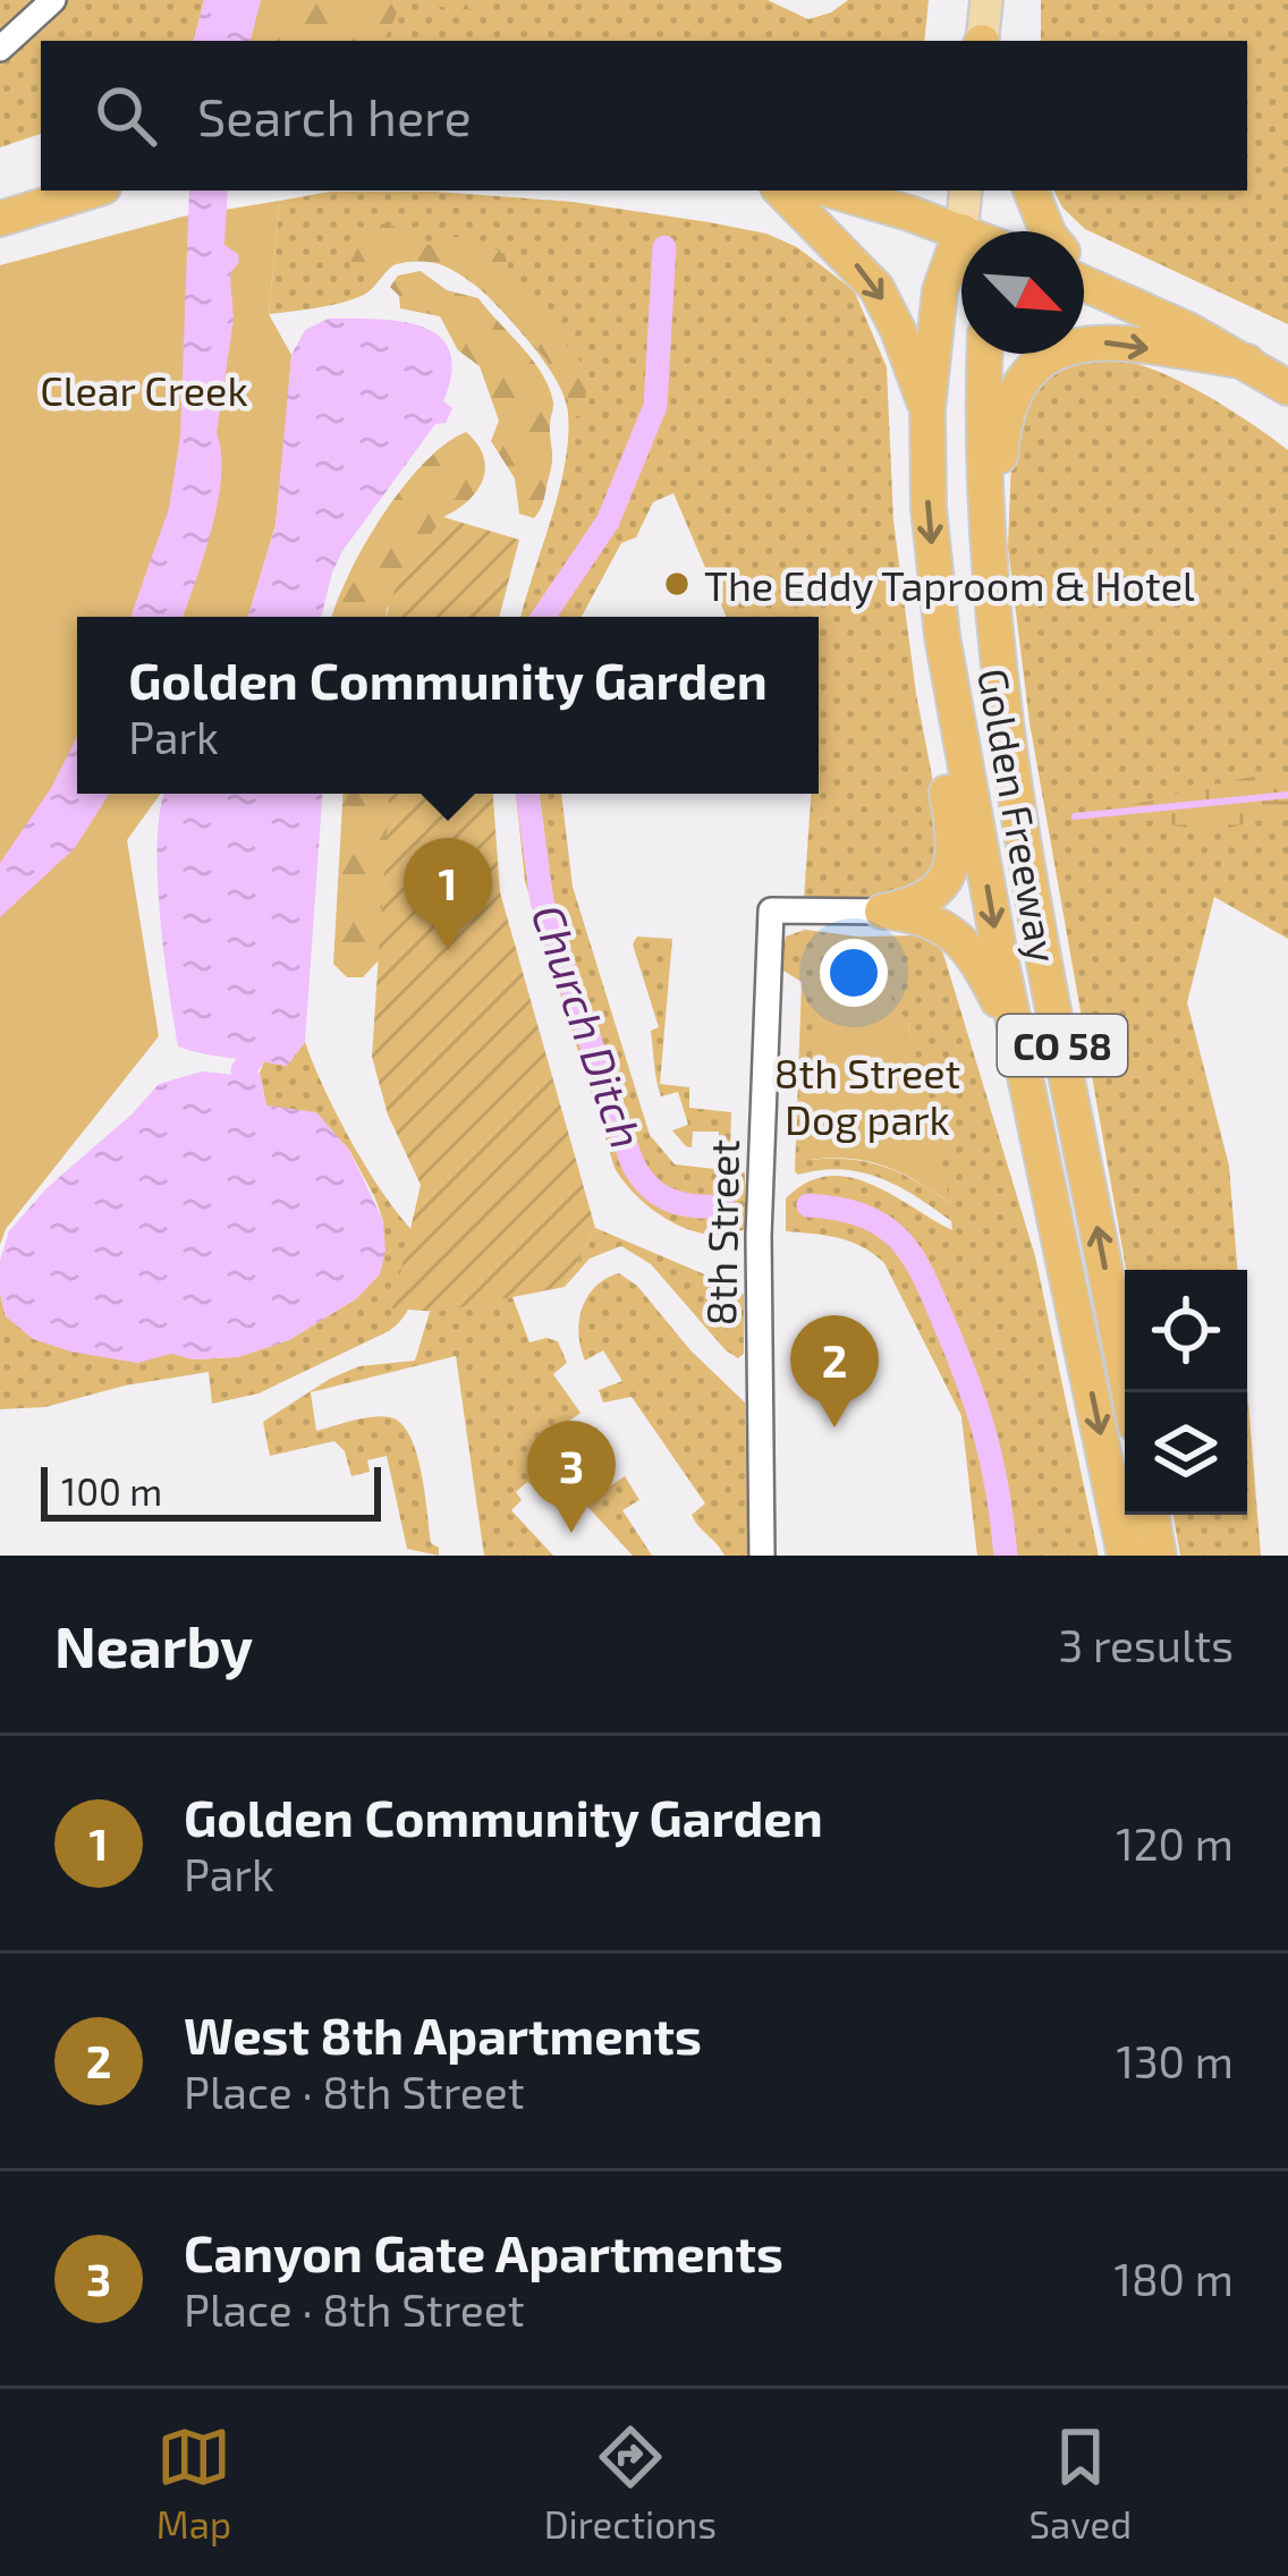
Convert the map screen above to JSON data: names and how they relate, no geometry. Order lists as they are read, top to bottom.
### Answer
{
  "streets": {
    "highway": ["Golden Freeway", "CO 58"],
    "street": ["8th Street"]
  },
  "water": ["Church Ditch"],
  "parks": ["Clear Creek", "8th Street Dog park"],
  "places": ["The Eddy Taproom & Hotel"],
  "scale_bar": "100 m",
  "north": "bottom right",
  "page": {
    "search": "Search here",
    "popup": ["Golden Community Garden", "Park"],
    "pins": ["1", "2", "3"],
    "scale": "100 m",
    "heading": ["Nearby", "3 results"],
    "list": [
      {
        "mark": "1",
        "name": "Golden Community Garden",
        "note": "Park",
        "value": "120 m"
      },
      {
        "mark": "2",
        "name": "West 8th Apartments",
        "note": "Place · 8th Street",
        "value": "130 m"
      },
      {
        "mark": "3",
        "name": "Canyon Gate Apartments",
        "note": "Place · 8th Street",
        "value": "180 m"
      }
    ],
    "nav": ["Map", "Directions", "Saved"]
  }
}
